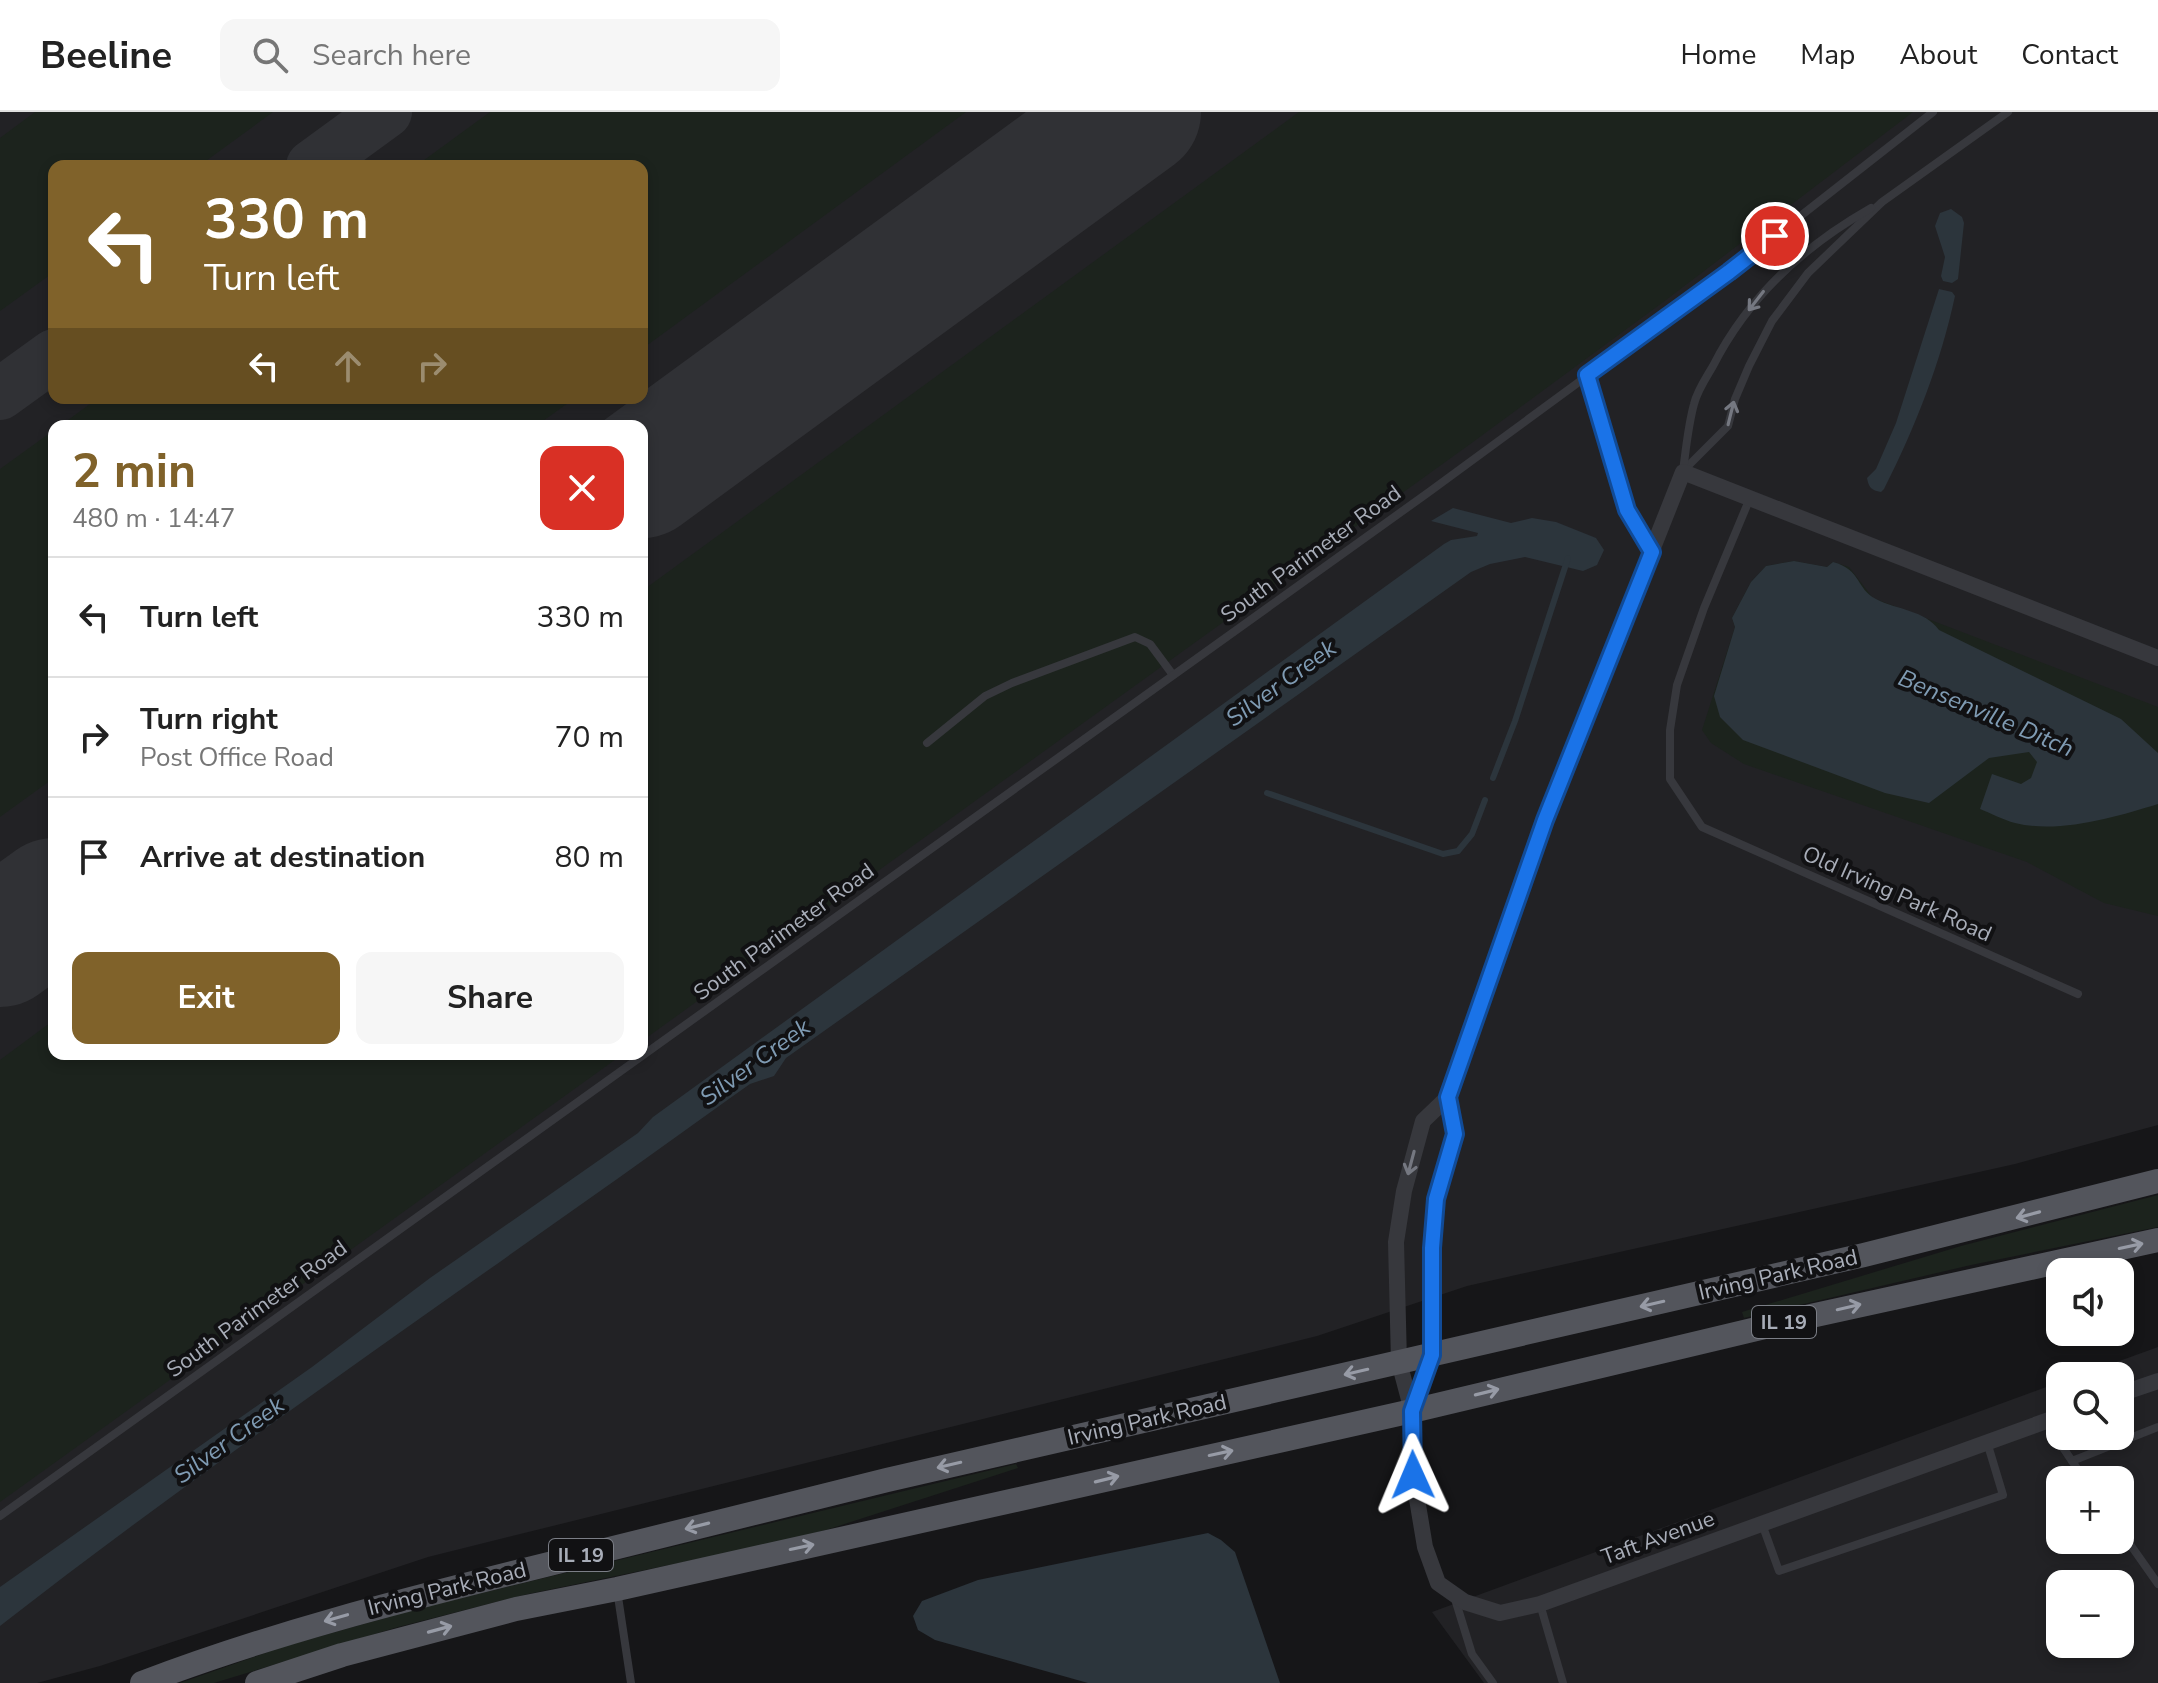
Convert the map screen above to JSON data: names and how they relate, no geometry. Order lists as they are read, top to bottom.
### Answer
{
  "streets": {
    "main road": ["Irving Park Road", "IL 19"],
    "street": ["Taft Avenue"],
    "lane": ["South Parimeter Road", "Old Irving Park Road"]
  },
  "crossings": [
    ["Irving Park Road", "Taft Avenue"]
  ],
  "water": ["Silver Creek", "Bensenville Ditch"],
  "page": {
    "header": "Beeline",
    "search": "Search here",
    "nav": [
      "Home",
      "Map",
      "About",
      "Contact"
    ],
    "turn": ["330 m", "Turn left"],
    "heading": ["2 min", "480 m · 14:47"],
    "list": [
      {
        "name": "Turn left",
        "value": "330 m"
      },
      {
        "name": "Turn right",
        "note": "Post Office Road",
        "value": "70 m"
      },
      {
        "name": "Arrive at destination",
        "value": "80 m"
      }
    ],
    "buttons": ["Exit", "Share"],
    "map_buttons": ["+", "−"]
  }
}
